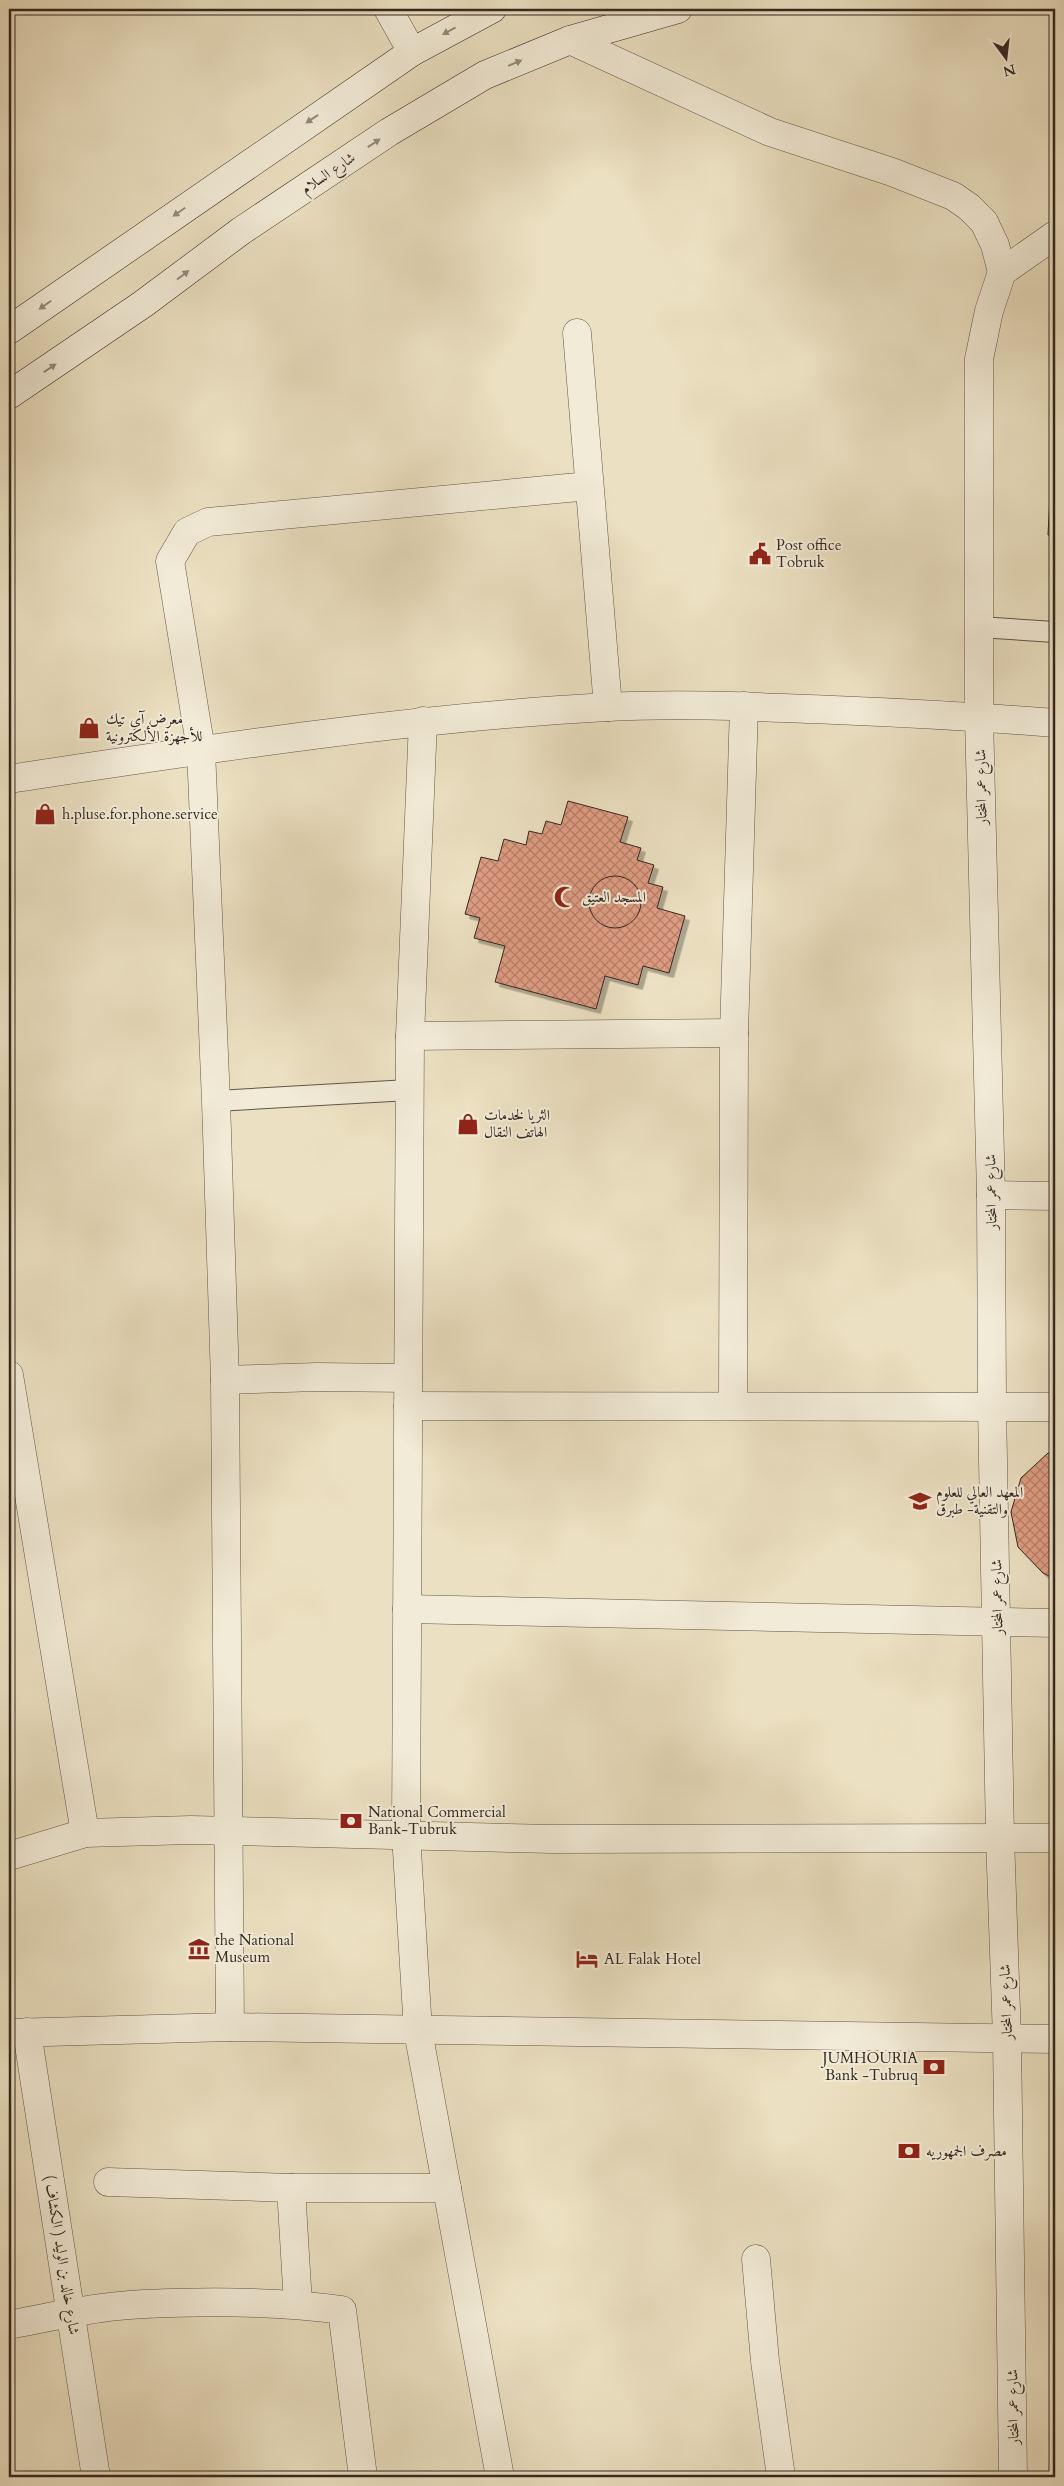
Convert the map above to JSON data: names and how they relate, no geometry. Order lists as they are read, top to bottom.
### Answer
{
  "streets": {
    "street": ["شارع السلام", "شارع عمر المختار", "شارع خالد بن الوليد ( الكشاف )"]
  },
  "places": {
    "public building": ["Post office Tobruk"],
    "shop": ["معرض آي تيك للأجهزة الألكترونية", "h.pluse.for.phone.service", "الثريا لخدمات الهاتف النقال"],
    "mosque": ["المسجد العتيق"],
    "school or university": ["المعهد العالي للعلوم والتقنية- طبرق"],
    "bank": ["National Commercial Bank-Tubruk", "JUMHOURIA Bank -Tubruq", "مصرف الجمهوريه"],
    "museum": ["the National Museum"],
    "hotel": ["AL Falak Hotel"]
  },
  "north": "bottom"
}
